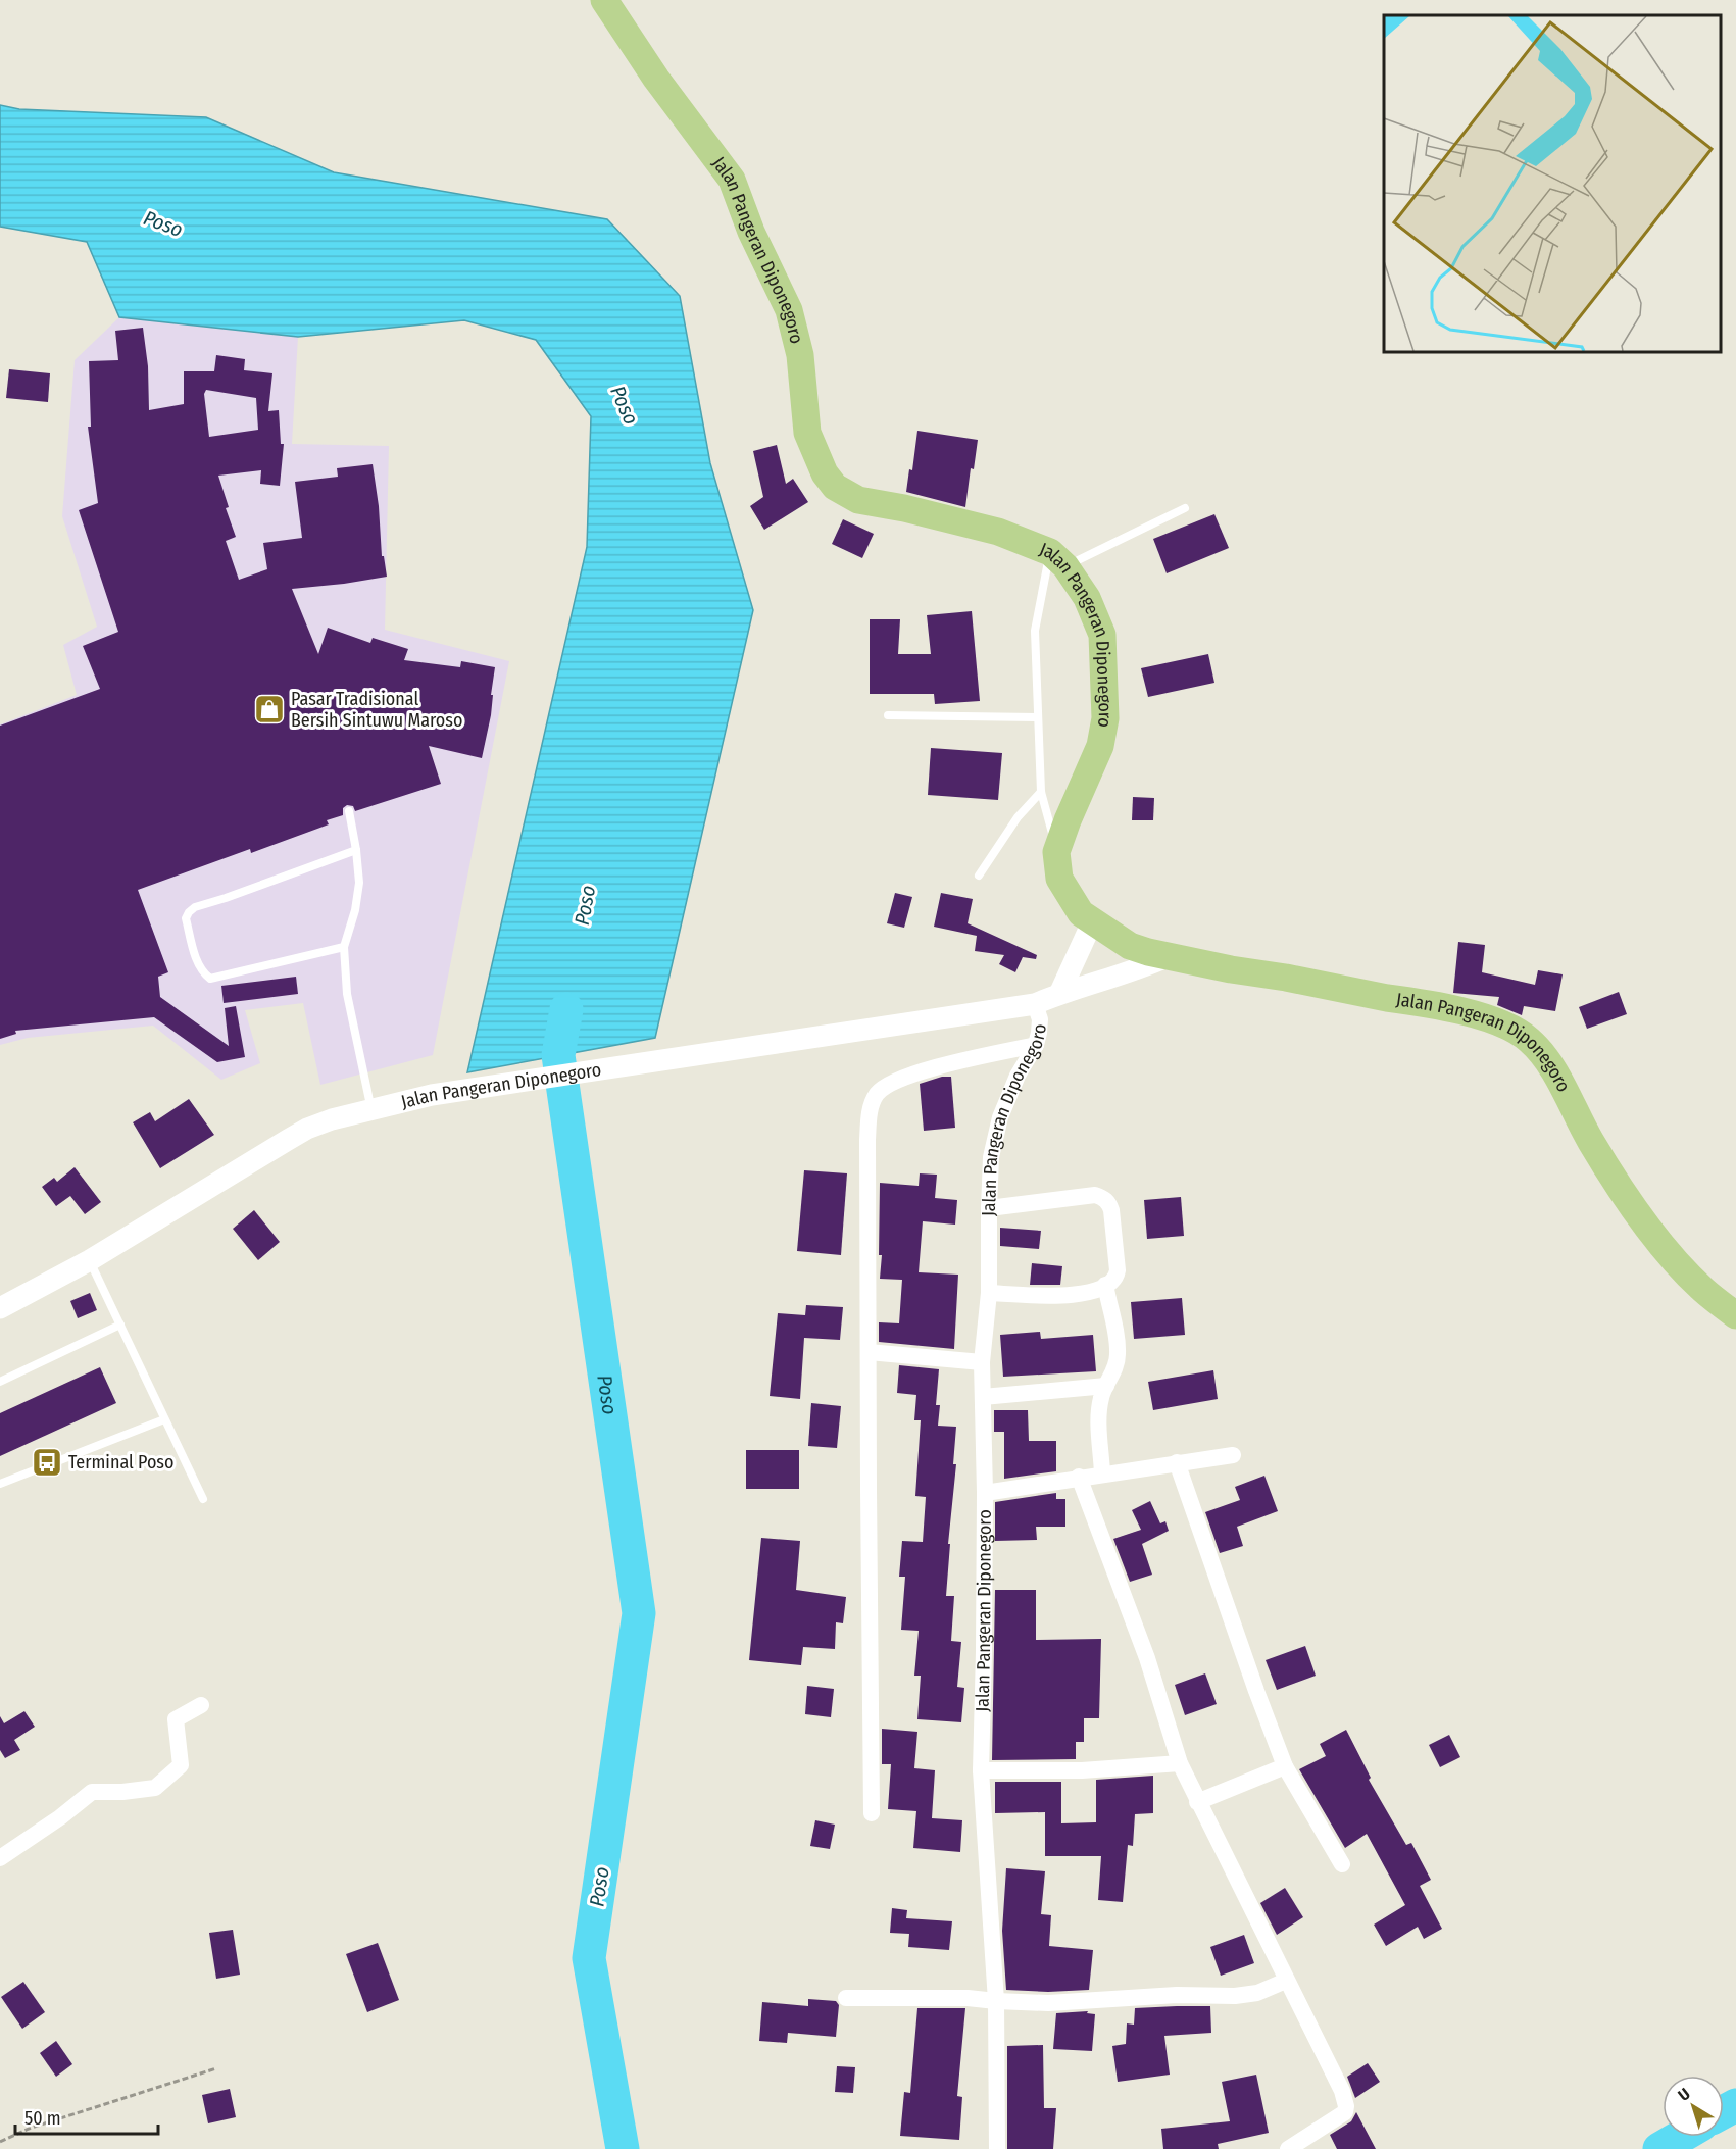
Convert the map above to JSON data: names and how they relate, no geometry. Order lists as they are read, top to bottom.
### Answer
{
  "streets": {
    "highway": ["Jalan Pangeran Diponegoro"]
  },
  "water": ["Poso"],
  "places": {
    "shop": ["Pasar Tradisional Bersih Sintuwu Maroso"],
    "bus stop": ["Terminal Poso"]
  },
  "scale_bar": "50 m",
  "north": "top left"
}
